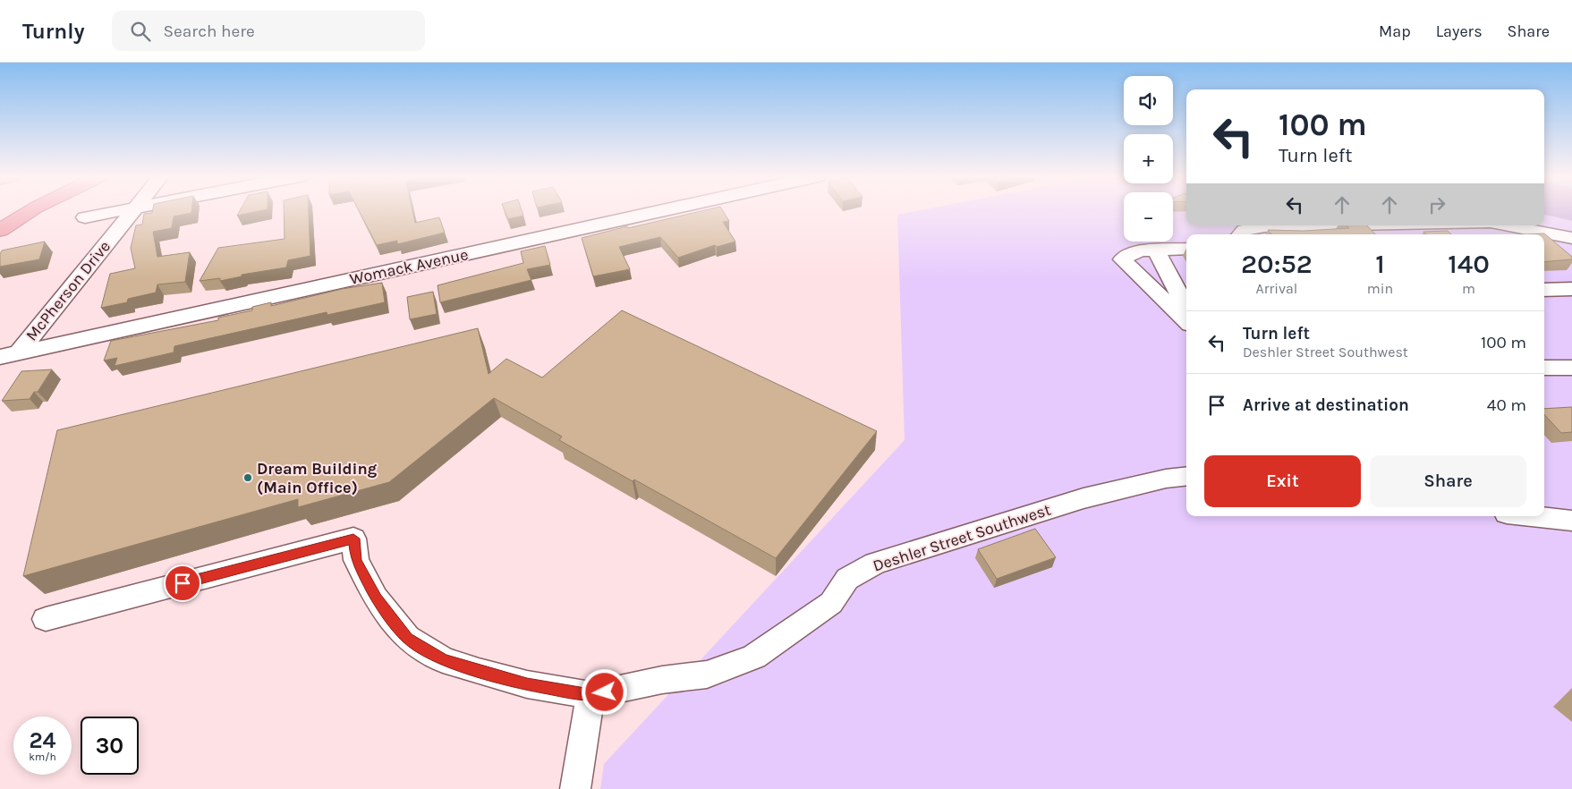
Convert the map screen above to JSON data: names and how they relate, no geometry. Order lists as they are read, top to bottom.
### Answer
{
  "streets": {
    "street": ["Womack Avenue", "McPherson Drive", "Deshler Street Southwest"]
  },
  "crossings": [
    ["Womack Avenue", "McPherson Drive"]
  ],
  "places": ["Dream Building (Main Office)"],
  "page": {
    "header": "Turnly",
    "search": "Search here",
    "nav": ["Map", "Layers", "Share"],
    "map_buttons": ["+", "−"],
    "turn": ["100 m", "Turn left"],
    "eta": [
      "20:52",
      "Arrival",
      "1",
      "min",
      "140",
      "m"
    ],
    "list": [
      {
        "name": "Turn left",
        "note": "Deshler Street Southwest",
        "value": "100 m"
      },
      {
        "name": "Arrive at destination",
        "value": "40 m"
      }
    ],
    "buttons": ["Exit", "Share"],
    "speed": "24 km/h",
    "limit": "30"
  }
}
